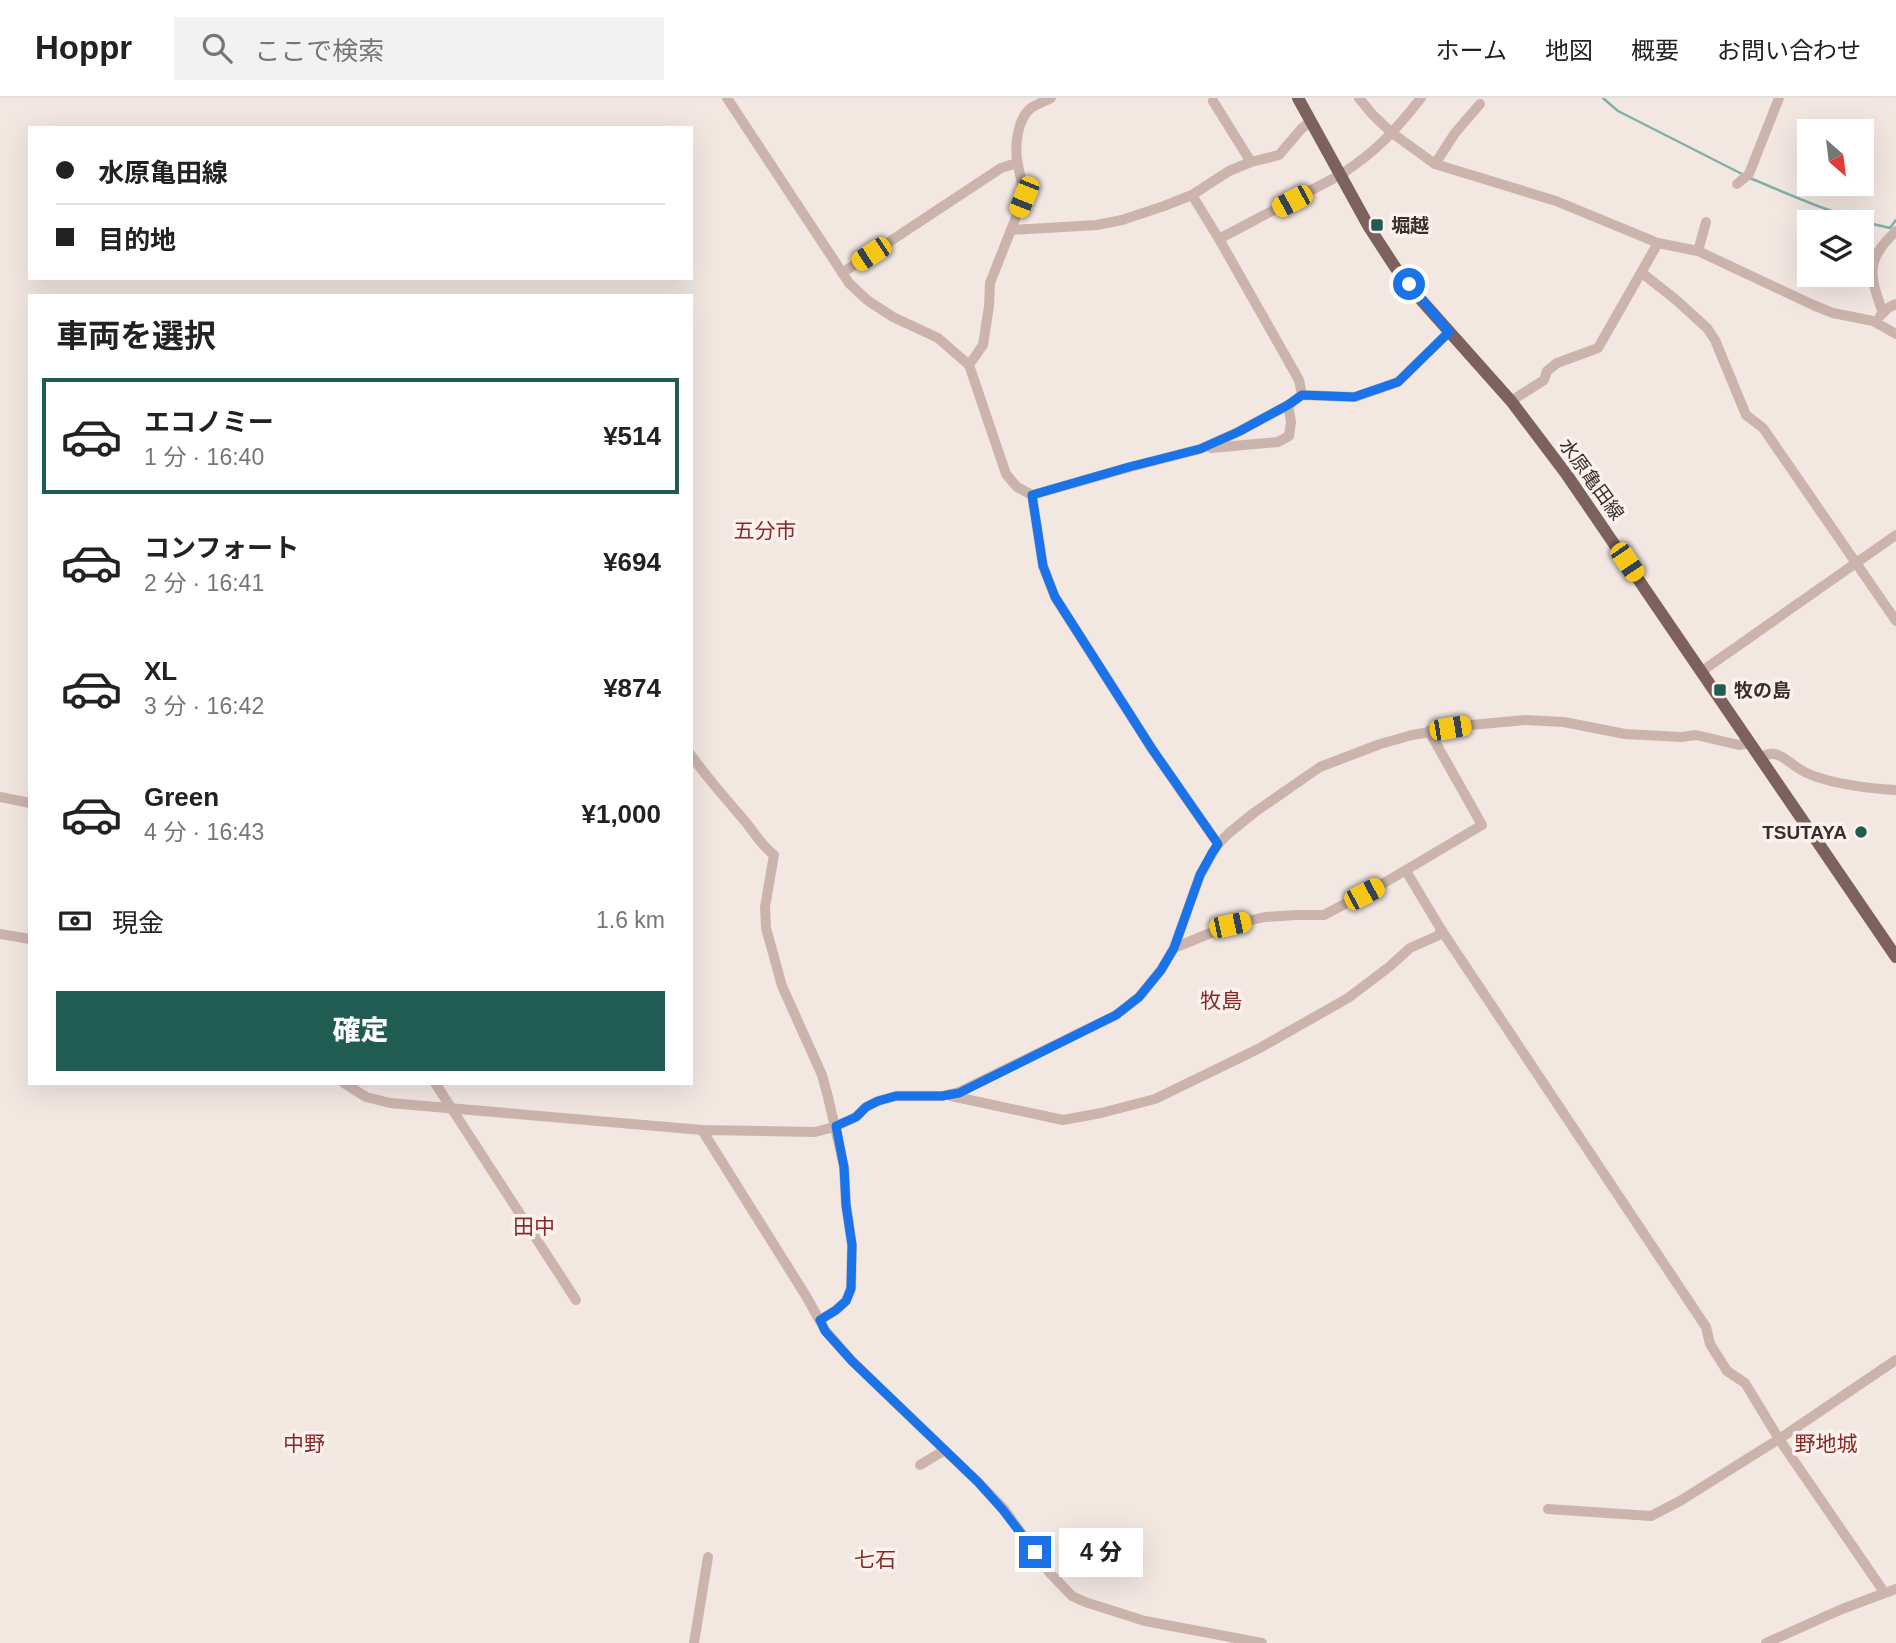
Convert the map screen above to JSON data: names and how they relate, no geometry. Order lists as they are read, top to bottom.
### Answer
{
  "streets": {
    "main road": ["水原亀田線"]
  },
  "districts": [
    "五分市",
    "牧島",
    "田中",
    "中野",
    "野地城",
    "七石"
  ],
  "places": {
    "transit": ["堀越", "牧の島"],
    "other": ["TSUTAYA"]
  },
  "north": "bottom right",
  "page": {
    "header": "Hoppr",
    "search": "ここで検索",
    "nav": [
      "ホーム",
      "地図",
      "概要",
      "お問い合わせ"
    ],
    "banner": ["水原亀田線", "目的地"],
    "heading": "車両を選択",
    "list": [
      {
        "name": "エコノミー",
        "note": "1 分 · 16:40",
        "value": "¥514"
      },
      {
        "name": "コンフォート",
        "note": "2 分 · 16:41",
        "value": "¥694"
      },
      {
        "name": "XL",
        "note": "3 分 · 16:42",
        "value": "¥874"
      },
      {
        "name": "Green",
        "note": "4 分 · 16:43",
        "value": "¥1,000"
      }
    ],
    "pay": ["現金", "1.6 km"],
    "buttons": "確定",
    "bubble": "4 分"
  }
}
